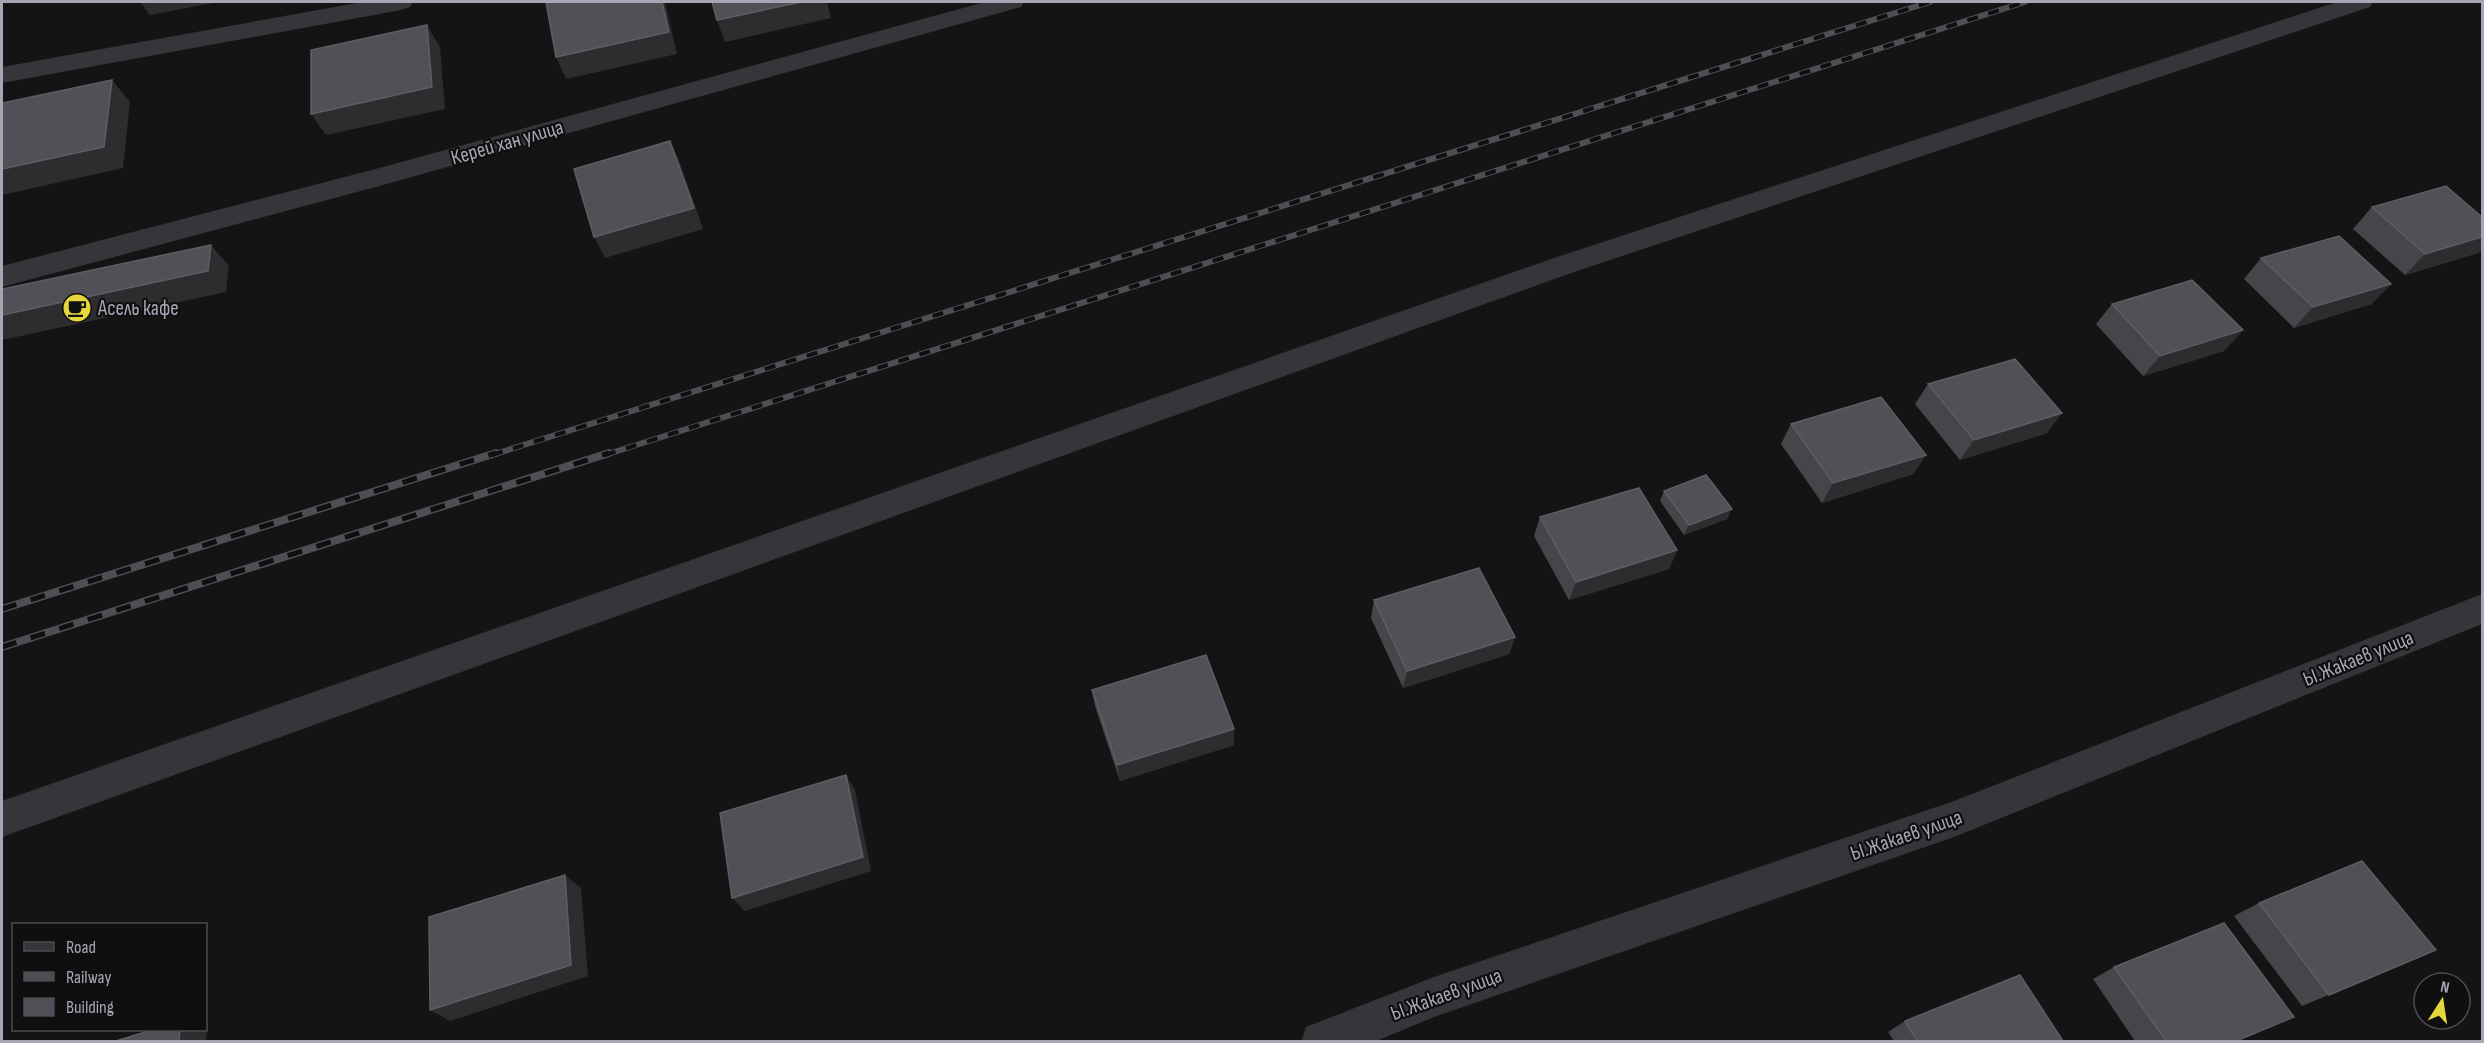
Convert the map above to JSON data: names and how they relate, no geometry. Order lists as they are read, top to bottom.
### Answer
{
  "streets": {
    "street": ["Керей хан улица", "Ы.Жакаев улица"]
  },
  "places": {
    "cafe": ["Асель кафе"]
  },
  "legend": ["Road", "Railway", "Building"],
  "north": "top"
}
